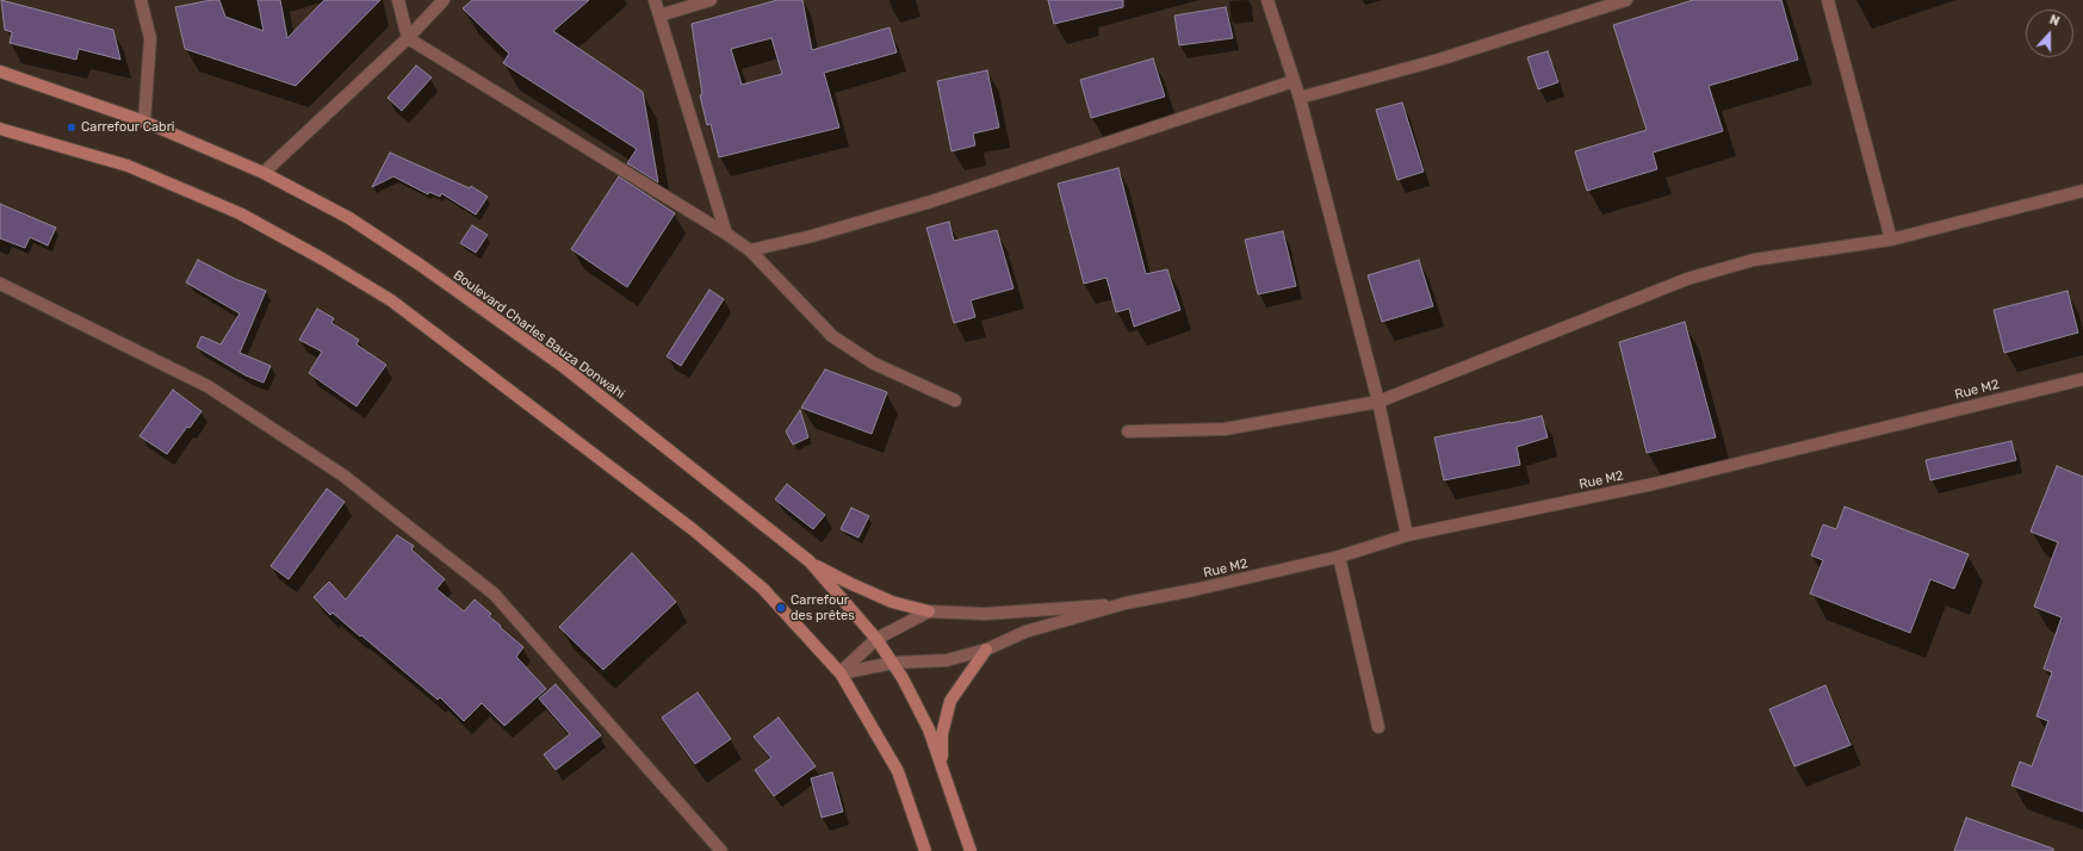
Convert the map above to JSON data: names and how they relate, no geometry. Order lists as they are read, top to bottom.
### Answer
{
  "streets": {
    "main road": ["Boulevard Charles Bauza Donwahi"],
    "street": ["Rue M2"]
  },
  "crossings": [
    ["Boulevard Charles Bauza Donwahi", "Rue M2"]
  ],
  "places": ["Carrefour Cabri", "Carrefour des prêtes"],
  "north": "top"
}
